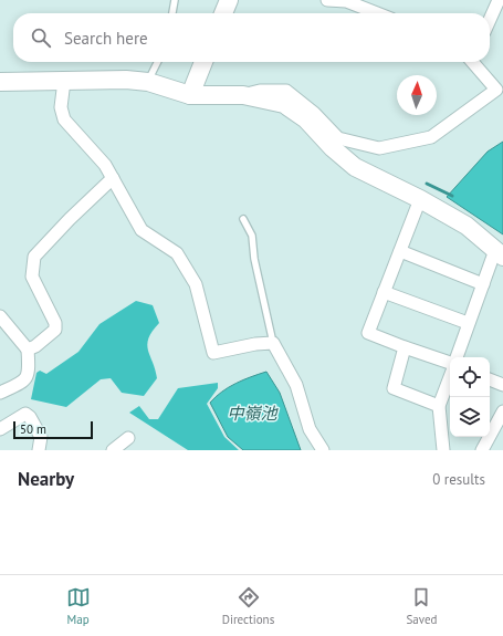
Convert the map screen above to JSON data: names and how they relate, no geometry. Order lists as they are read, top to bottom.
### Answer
{
  "water": ["中嶺池"],
  "scale_bar": "50 m",
  "north": "top",
  "page": {
    "search": "Search here",
    "scale": "50 m",
    "heading": ["Nearby", "0 results"],
    "nav": ["Map", "Directions", "Saved"]
  }
}
